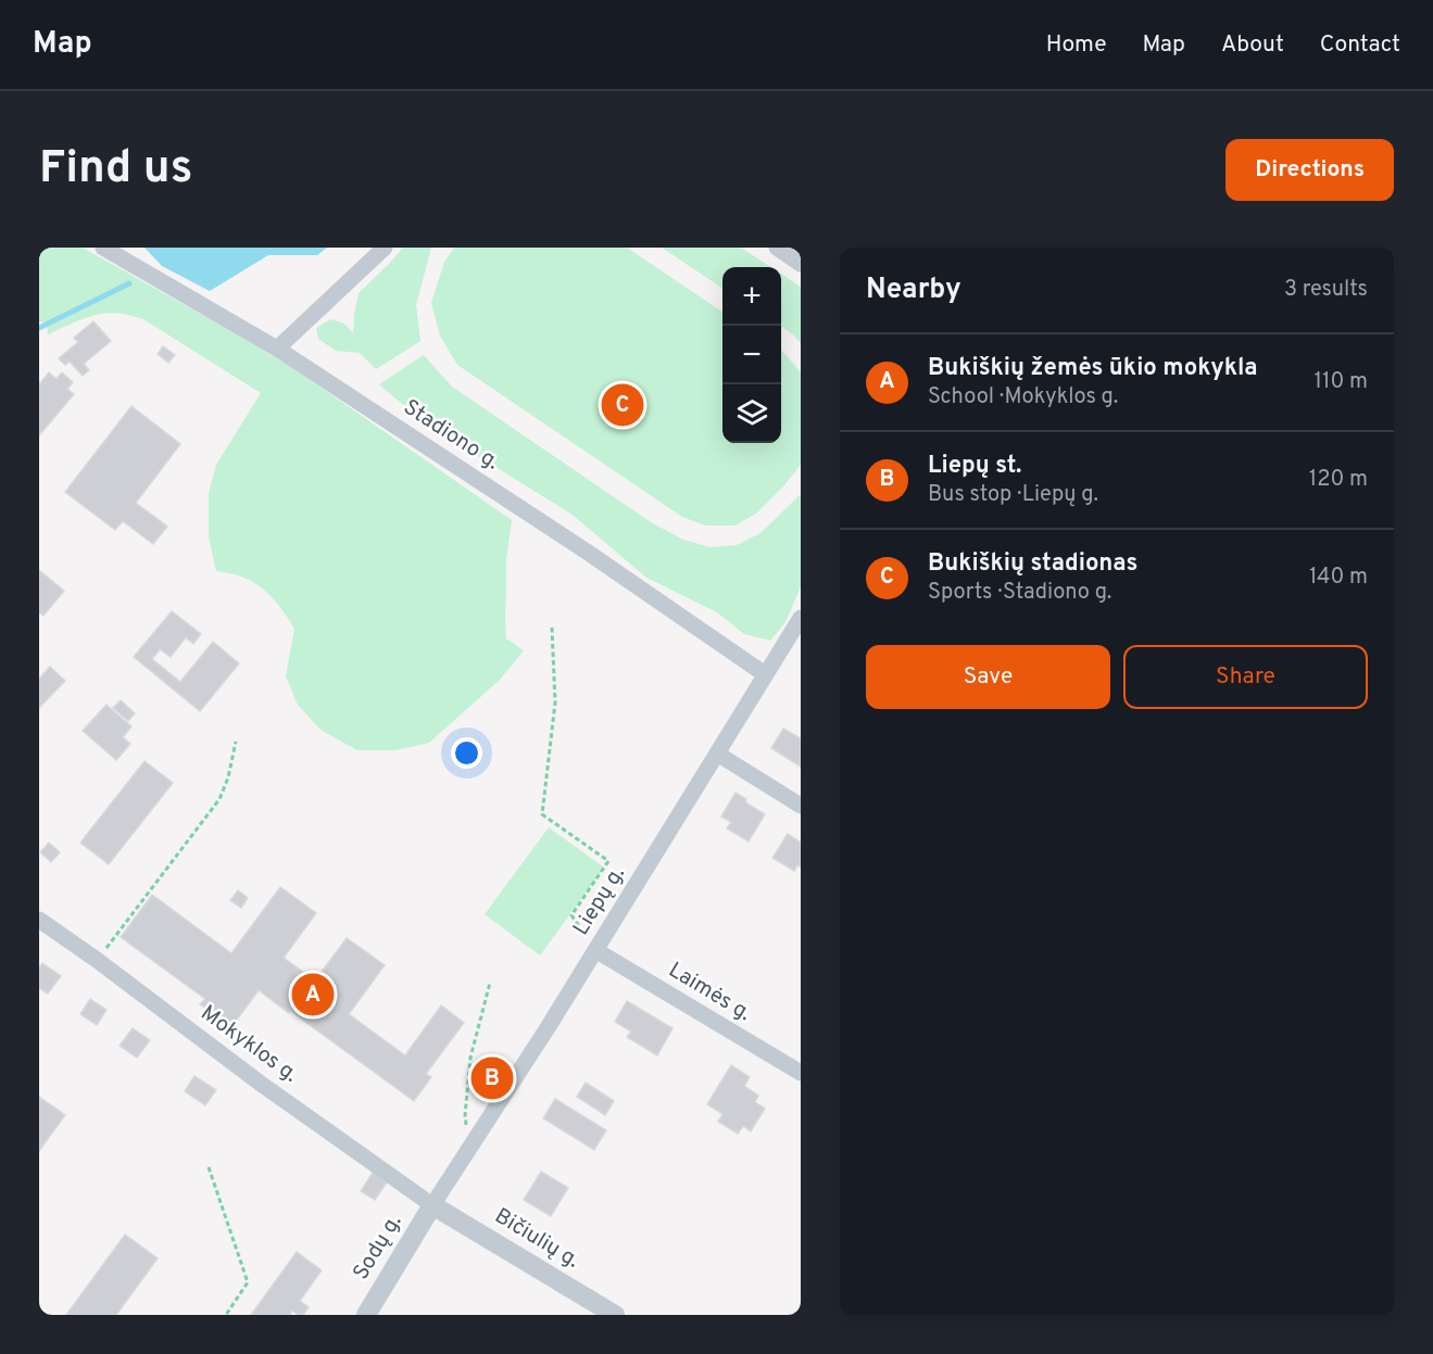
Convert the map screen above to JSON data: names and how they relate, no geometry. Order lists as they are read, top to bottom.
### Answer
{
  "streets": {
    "street": [
      "Stadiono g.",
      "Liepų g.",
      "Laimės g.",
      "Mokyklos g.",
      "Bičiulių g.",
      "Sodų g."
    ]
  },
  "crossings": [
    ["Stadiono g.", "Liepų g."],
    ["Liepų g.", "Laimės g."],
    ["Liepų g.", "Mokyklos g."],
    ["Liepų g.", "Bičiulių g."],
    ["Liepų g.", "Sodų g."],
    ["Mokyklos g.", "Bičiulių g."],
    ["Mokyklos g.", "Sodų g."],
    ["Bičiulių g.", "Sodų g."]
  ],
  "page": {
    "header": "Map",
    "nav": [
      "Home",
      "Map",
      "About",
      "Contact"
    ],
    "buttons": [
      "Directions",
      ["Save", "Share"]
    ],
    "title": "Find us",
    "heading": ["Nearby", "3 results"],
    "map_buttons": ["+", "−"],
    "list": [
      {
        "mark": "A",
        "name": "Bukiškių žemės ūkio mokykla",
        "note": "School · Mokyklos g.",
        "value": "110 m"
      },
      {
        "mark": "B",
        "name": "Liepų st.",
        "note": "Bus stop · Liepų g.",
        "value": "120 m"
      },
      {
        "mark": "C",
        "name": "Bukiškių stadionas",
        "note": "Sports · Stadiono g.",
        "value": "140 m"
      }
    ],
    "pins": ["C", "A", "B"]
  }
}
